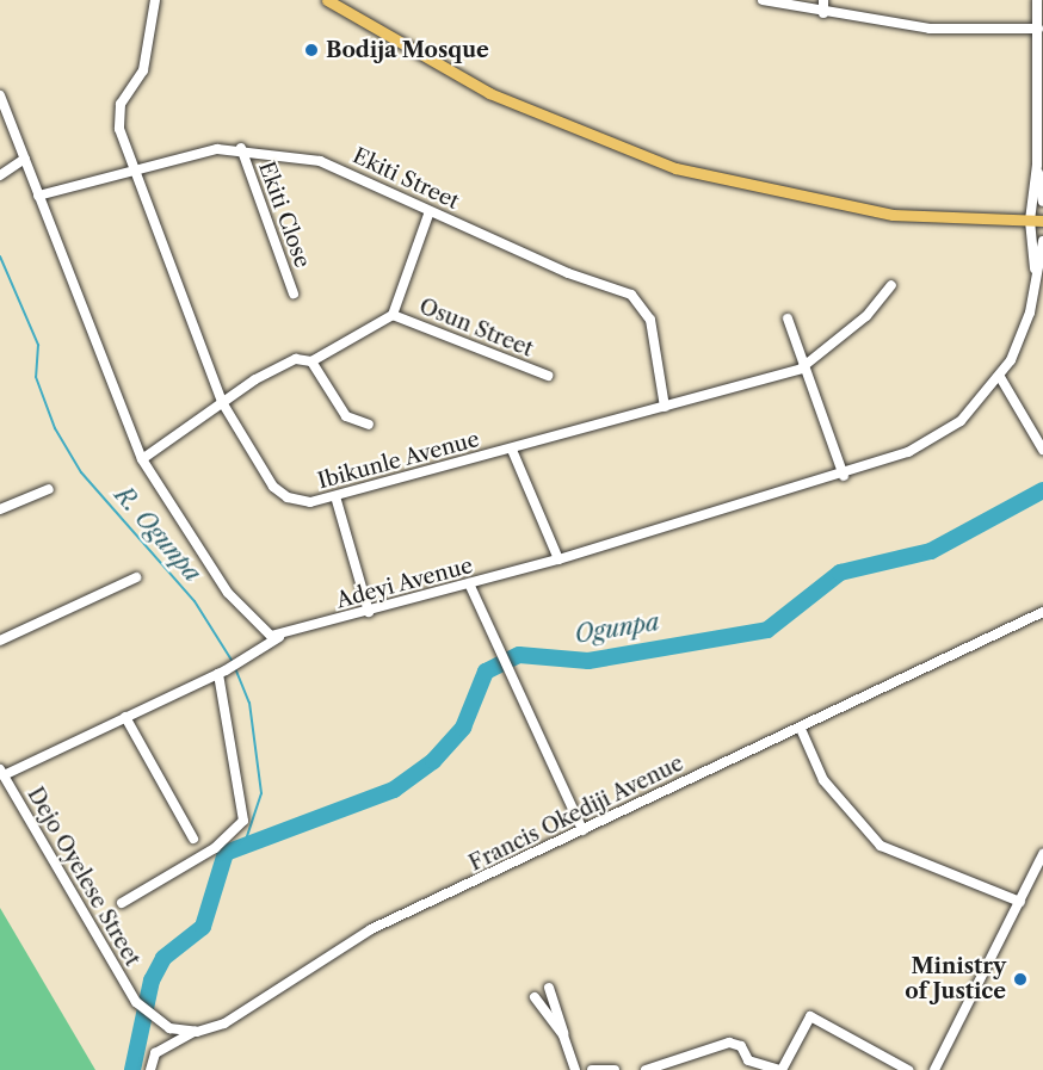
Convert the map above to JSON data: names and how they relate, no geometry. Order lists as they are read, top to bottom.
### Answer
{
  "streets": {
    "street": [
      "Ekiti Street",
      "Ekiti Close",
      "Osun Street",
      "Ibikunle Avenue",
      "Adeyi Avenue",
      "Francis Okediji Avenue",
      "Dejo Oyelese Street"
    ]
  },
  "crossings": [
    ["Ekiti Street", "Ekiti Close"],
    ["Ekiti Street", "Ibikunle Avenue"],
    ["Ekiti Street", "Adeyi Avenue"],
    ["Francis Okediji Avenue", "Dejo Oyelese Street"]
  ],
  "water": ["R. Ogunpa", "Ogunpa"],
  "places": ["Bodija Mosque", "Ministry of Justice"]
}
